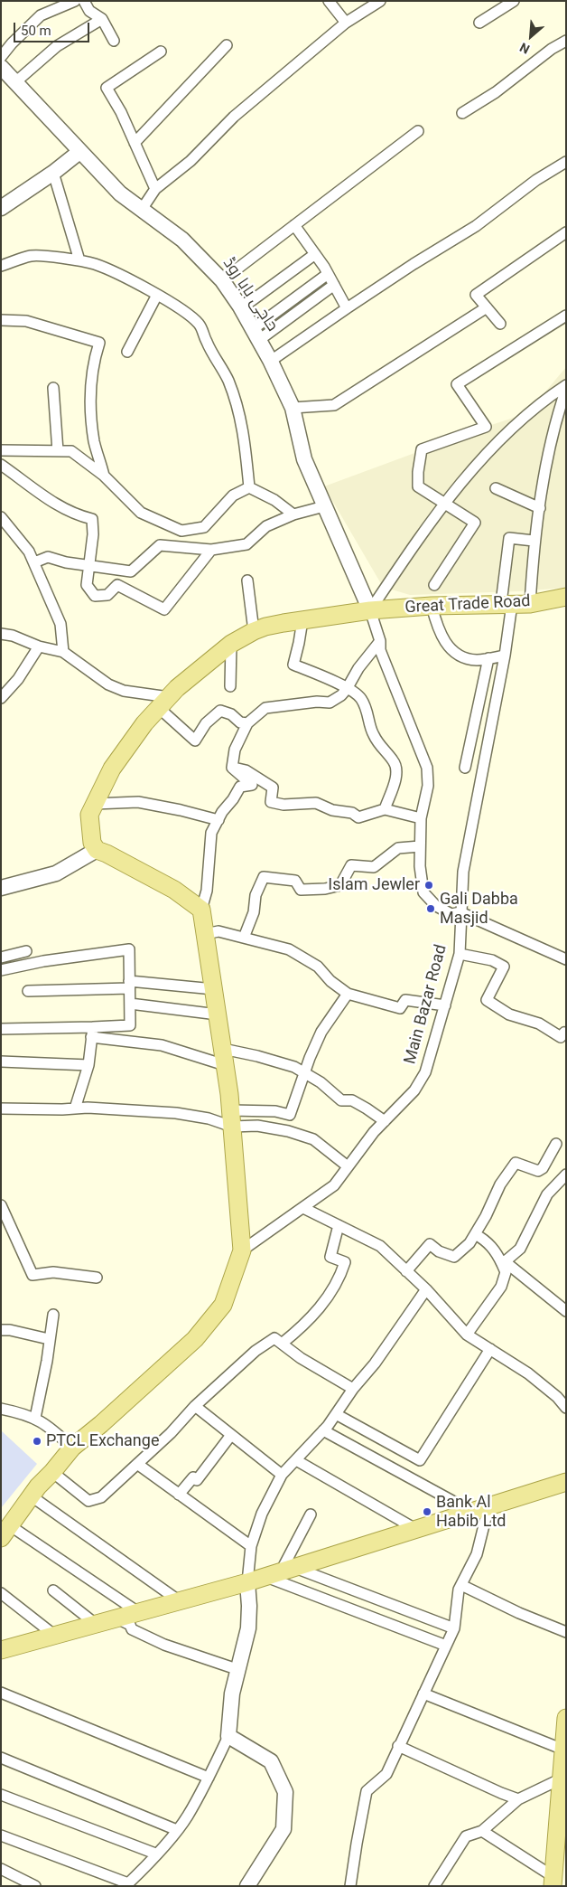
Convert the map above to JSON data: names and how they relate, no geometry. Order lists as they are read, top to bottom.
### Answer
{
  "streets": {
    "main road": ["حاجی بابا روڈ", "Great Trade Road"],
    "street": ["Main Bazar Road"]
  },
  "crossings": [
    ["حاجی بابا روڈ", "Great Trade Road"],
    ["Great Trade Road", "Main Bazar Road"]
  ],
  "places": [
    "Islam Jewler",
    "Gali Dabba Masjid",
    "PTCL Exchange",
    "Bank Al Habib Ltd"
  ],
  "scale_bar": "50 m",
  "north": "bottom left"
}
